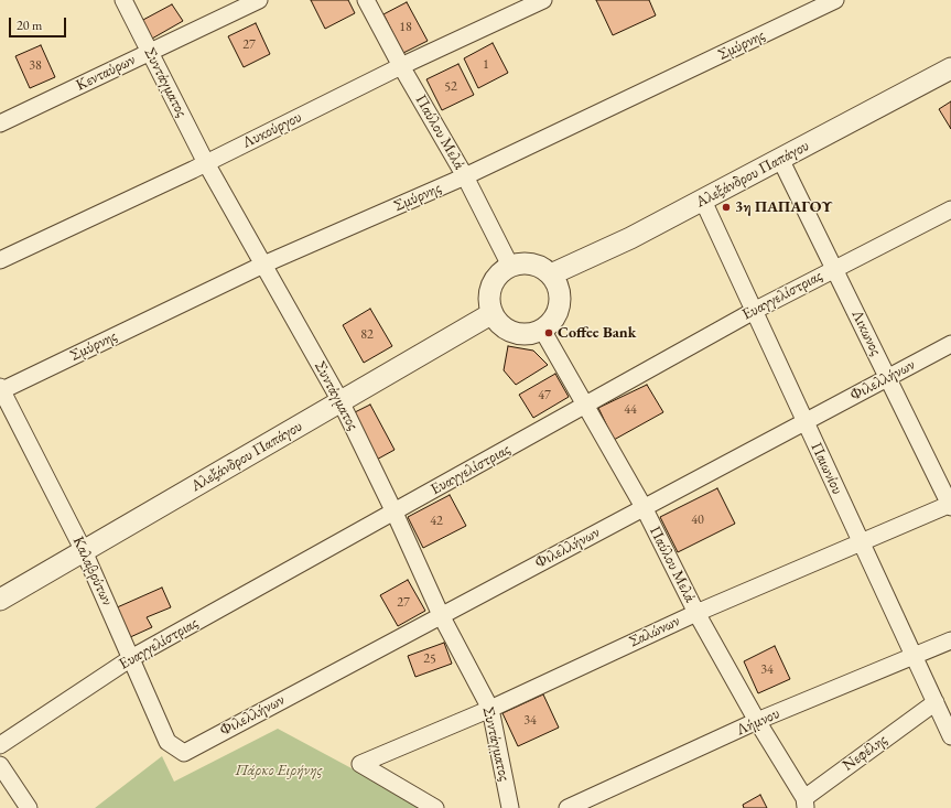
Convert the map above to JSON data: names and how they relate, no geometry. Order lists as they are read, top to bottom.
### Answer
{
  "streets": {
    "street": [
      "Σμύρνης",
      "Κενταύρων",
      "Συντάγματος",
      "Λυκούργου",
      "Παύλου Μελά",
      "Αλεξάνδρου Παπάγου",
      "Ευαγγελίστριας",
      "Λικωνος",
      "Φιλελλήνων",
      "Παιωνίου",
      "Καλαβρύτων",
      "Σαλώνων",
      "Λήμνου",
      "Νεφέλης"
    ]
  },
  "crossings": [
    ["Σμύρνης", "Συντάγματος"],
    ["Σμύρνης", "Παύλου Μελά"],
    ["Σμύρνης", "Καλαβρύτων"],
    ["Κενταύρων", "Συντάγματος"],
    ["Συντάγματος", "Λυκούργου"],
    ["Συντάγματος", "Αλεξάνδρου Παπάγου"],
    ["Συντάγματος", "Ευαγγελίστριας"],
    ["Συντάγματος", "Φιλελλήνων"],
    ["Συντάγματος", "Σαλώνων"],
    ["Λυκούργου", "Παύλου Μελά"],
    ["Παύλου Μελά", "Αλεξάνδρου Παπάγου"],
    ["Παύλου Μελά", "Ευαγγελίστριας"],
    ["Παύλου Μελά", "Φιλελλήνων"],
    ["Παύλου Μελά", "Σαλώνων"],
    ["Παύλου Μελά", "Λήμνου"],
    ["Παύλου Μελά", "Νεφέλης"],
    ["Αλεξάνδρου Παπάγου", "Λικωνος"],
    ["Αλεξάνδρου Παπάγου", "Παιωνίου"],
    ["Αλεξάνδρου Παπάγου", "Καλαβρύτων"],
    ["Ευαγγελίστριας", "Λικωνος"],
    ["Ευαγγελίστριας", "Παιωνίου"],
    ["Ευαγγελίστριας", "Καλαβρύτων"],
    ["Λικωνος", "Φιλελλήνων"],
    ["Λικωνος", "Σαλώνων"],
    ["Φιλελλήνων", "Παιωνίου"],
    ["Φιλελλήνων", "Καλαβρύτων"],
    ["Παιωνίου", "Σαλώνων"],
    ["Παιωνίου", "Λήμνου"],
    ["Παιωνίου", "Νεφέλης"]
  ],
  "parks": ["Πάρκο Ειρήνης"],
  "places": ["3η ΠΑΠΑΓΟΥ", "Coffee Bank"],
  "house_numbers": [
    "18",
    "27",
    "1",
    "38",
    "52",
    "82",
    "47",
    "44",
    "40",
    "42",
    "27",
    "25",
    "34",
    "34"
  ],
  "scale_bar": "20 m"
}
